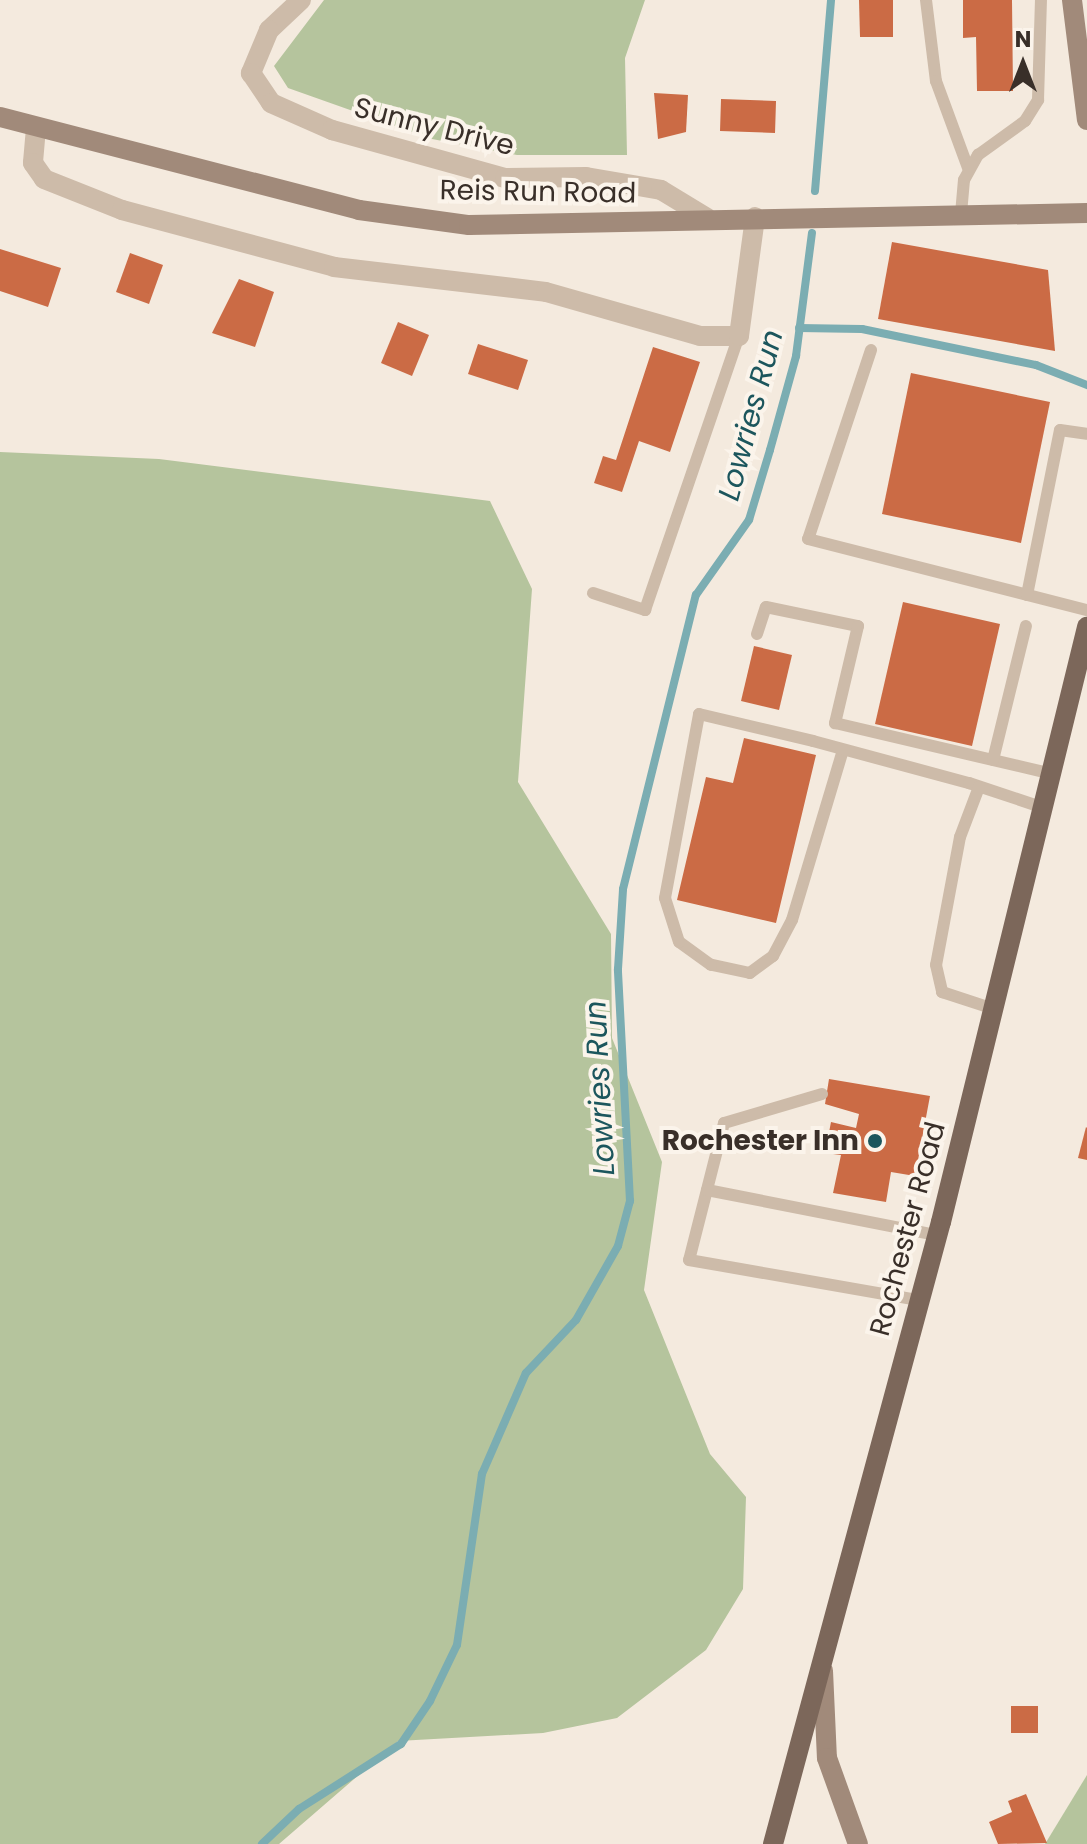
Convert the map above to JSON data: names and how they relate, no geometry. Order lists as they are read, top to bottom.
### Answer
{
  "streets": {
    "main road": ["Rochester Road"],
    "street": ["Sunny Drive", "Reis Run Road"]
  },
  "crossings": [
    ["Sunny Drive", "Reis Run Road"]
  ],
  "water": ["Lowries Run"],
  "places": ["Rochester Inn"],
  "north": "top"
}
